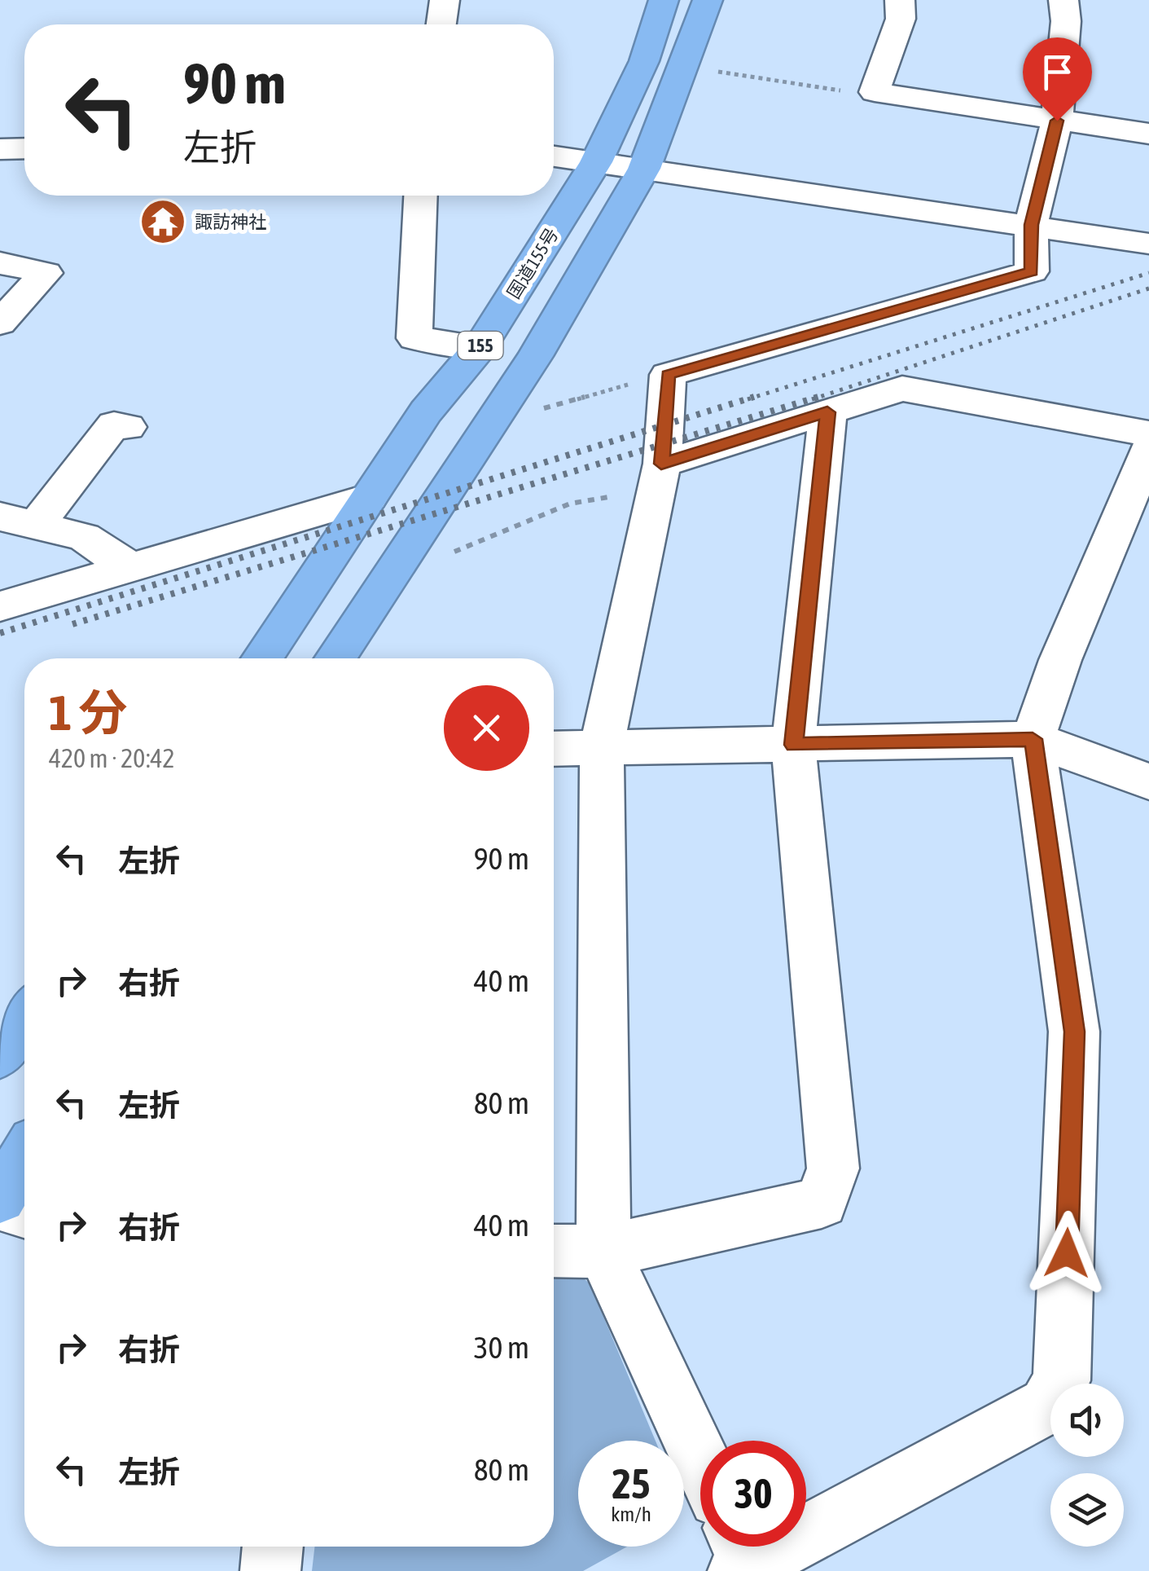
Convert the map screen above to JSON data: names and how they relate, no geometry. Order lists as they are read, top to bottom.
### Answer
{
  "streets": {
    "highway": ["国道155号", "155"]
  },
  "places": {
    "temple": ["諏訪神社"]
  },
  "page": {
    "turn": ["90 m", "左折"],
    "heading": ["1 分", "420 m · 20:42"],
    "list": [
      {
        "name": "左折",
        "value": "90 m"
      },
      {
        "name": "右折",
        "value": "40 m"
      },
      {
        "name": "左折",
        "value": "80 m"
      },
      {
        "name": "右折",
        "value": "40 m"
      },
      {
        "name": "右折",
        "value": "30 m"
      },
      {
        "name": "左折",
        "value": "80 m"
      }
    ],
    "speed": "25 km/h",
    "limit": "30"
  }
}
